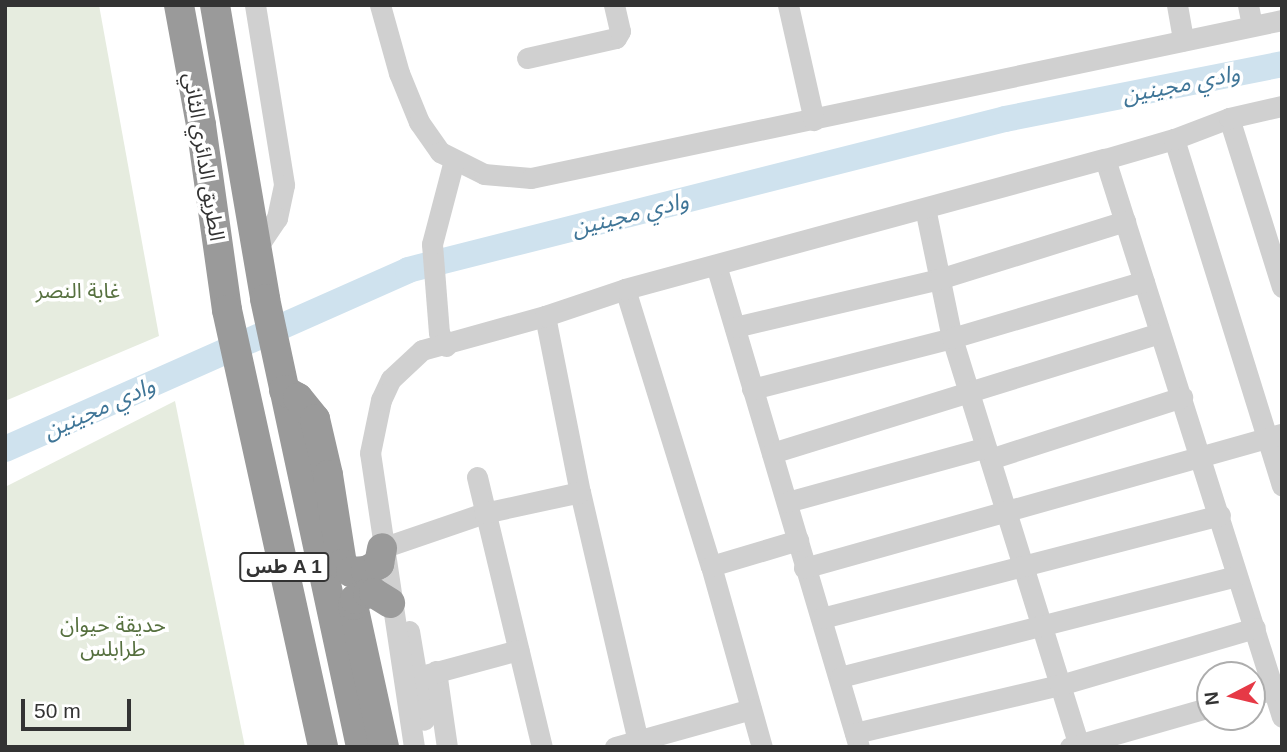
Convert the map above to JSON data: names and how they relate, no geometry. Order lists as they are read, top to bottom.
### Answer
{
  "streets": {
    "highway": ["الطريق الدائري الثاني", "طس A 1"]
  },
  "crossings": [
    ["الطريق الدائري الثاني", "طس A 1"]
  ],
  "water": ["وادي مجينين"],
  "parks": ["غابة النصر", "حديقة حيوان طرابلس"],
  "scale_bar": "50 m",
  "north": "left"
}
